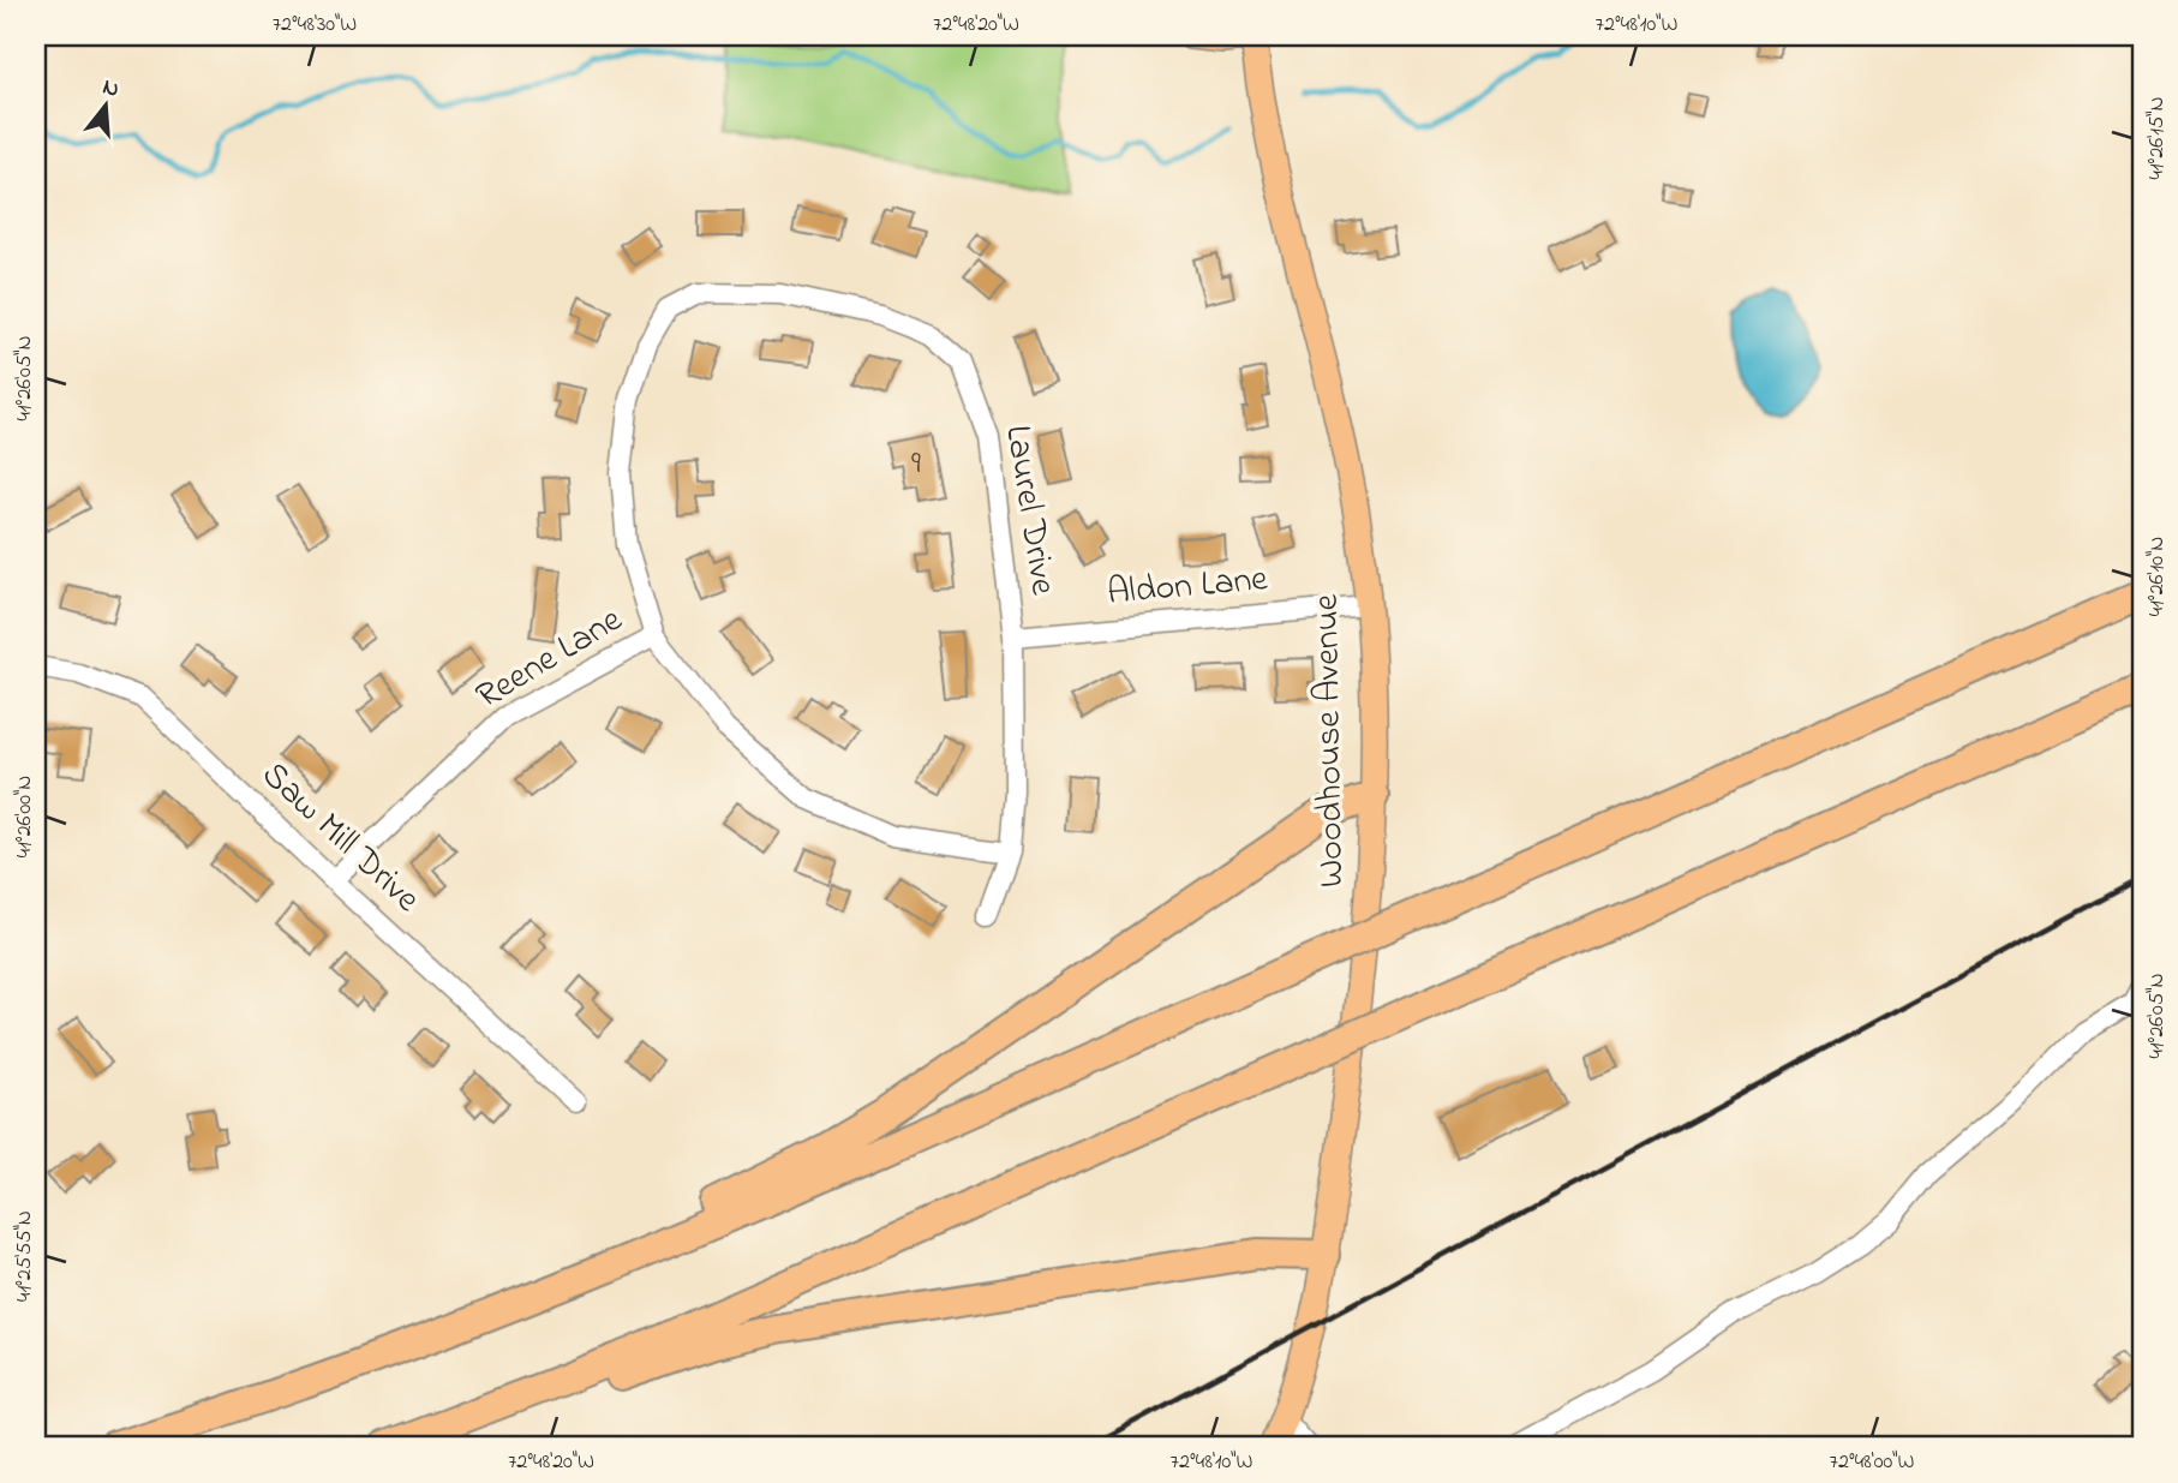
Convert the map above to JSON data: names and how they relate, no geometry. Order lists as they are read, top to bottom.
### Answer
{
  "streets": {
    "main road": ["Woodhouse Avenue"],
    "street": [
      "Laurel Drive",
      "Aldon Lane",
      "Reene Lane",
      "Saw Mill Drive"
    ]
  },
  "crossings": [
    ["Laurel Drive", "Aldon Lane"],
    ["Laurel Drive", "Reene Lane"],
    ["Aldon Lane", "Woodhouse Avenue"],
    ["Reene Lane", "Saw Mill Drive"]
  ],
  "house_numbers": ["9"],
  "north": "top",
  "coordinates": [
    "72°48'30\"W",
    "72°48'20\"W",
    "72°48'10\"W",
    "41°26'15\"N",
    "41°26'05\"N",
    "41°26'10\"N",
    "41°26'00\"N",
    "41°25'55\"N",
    "72°48'00\"W"
  ]
}
